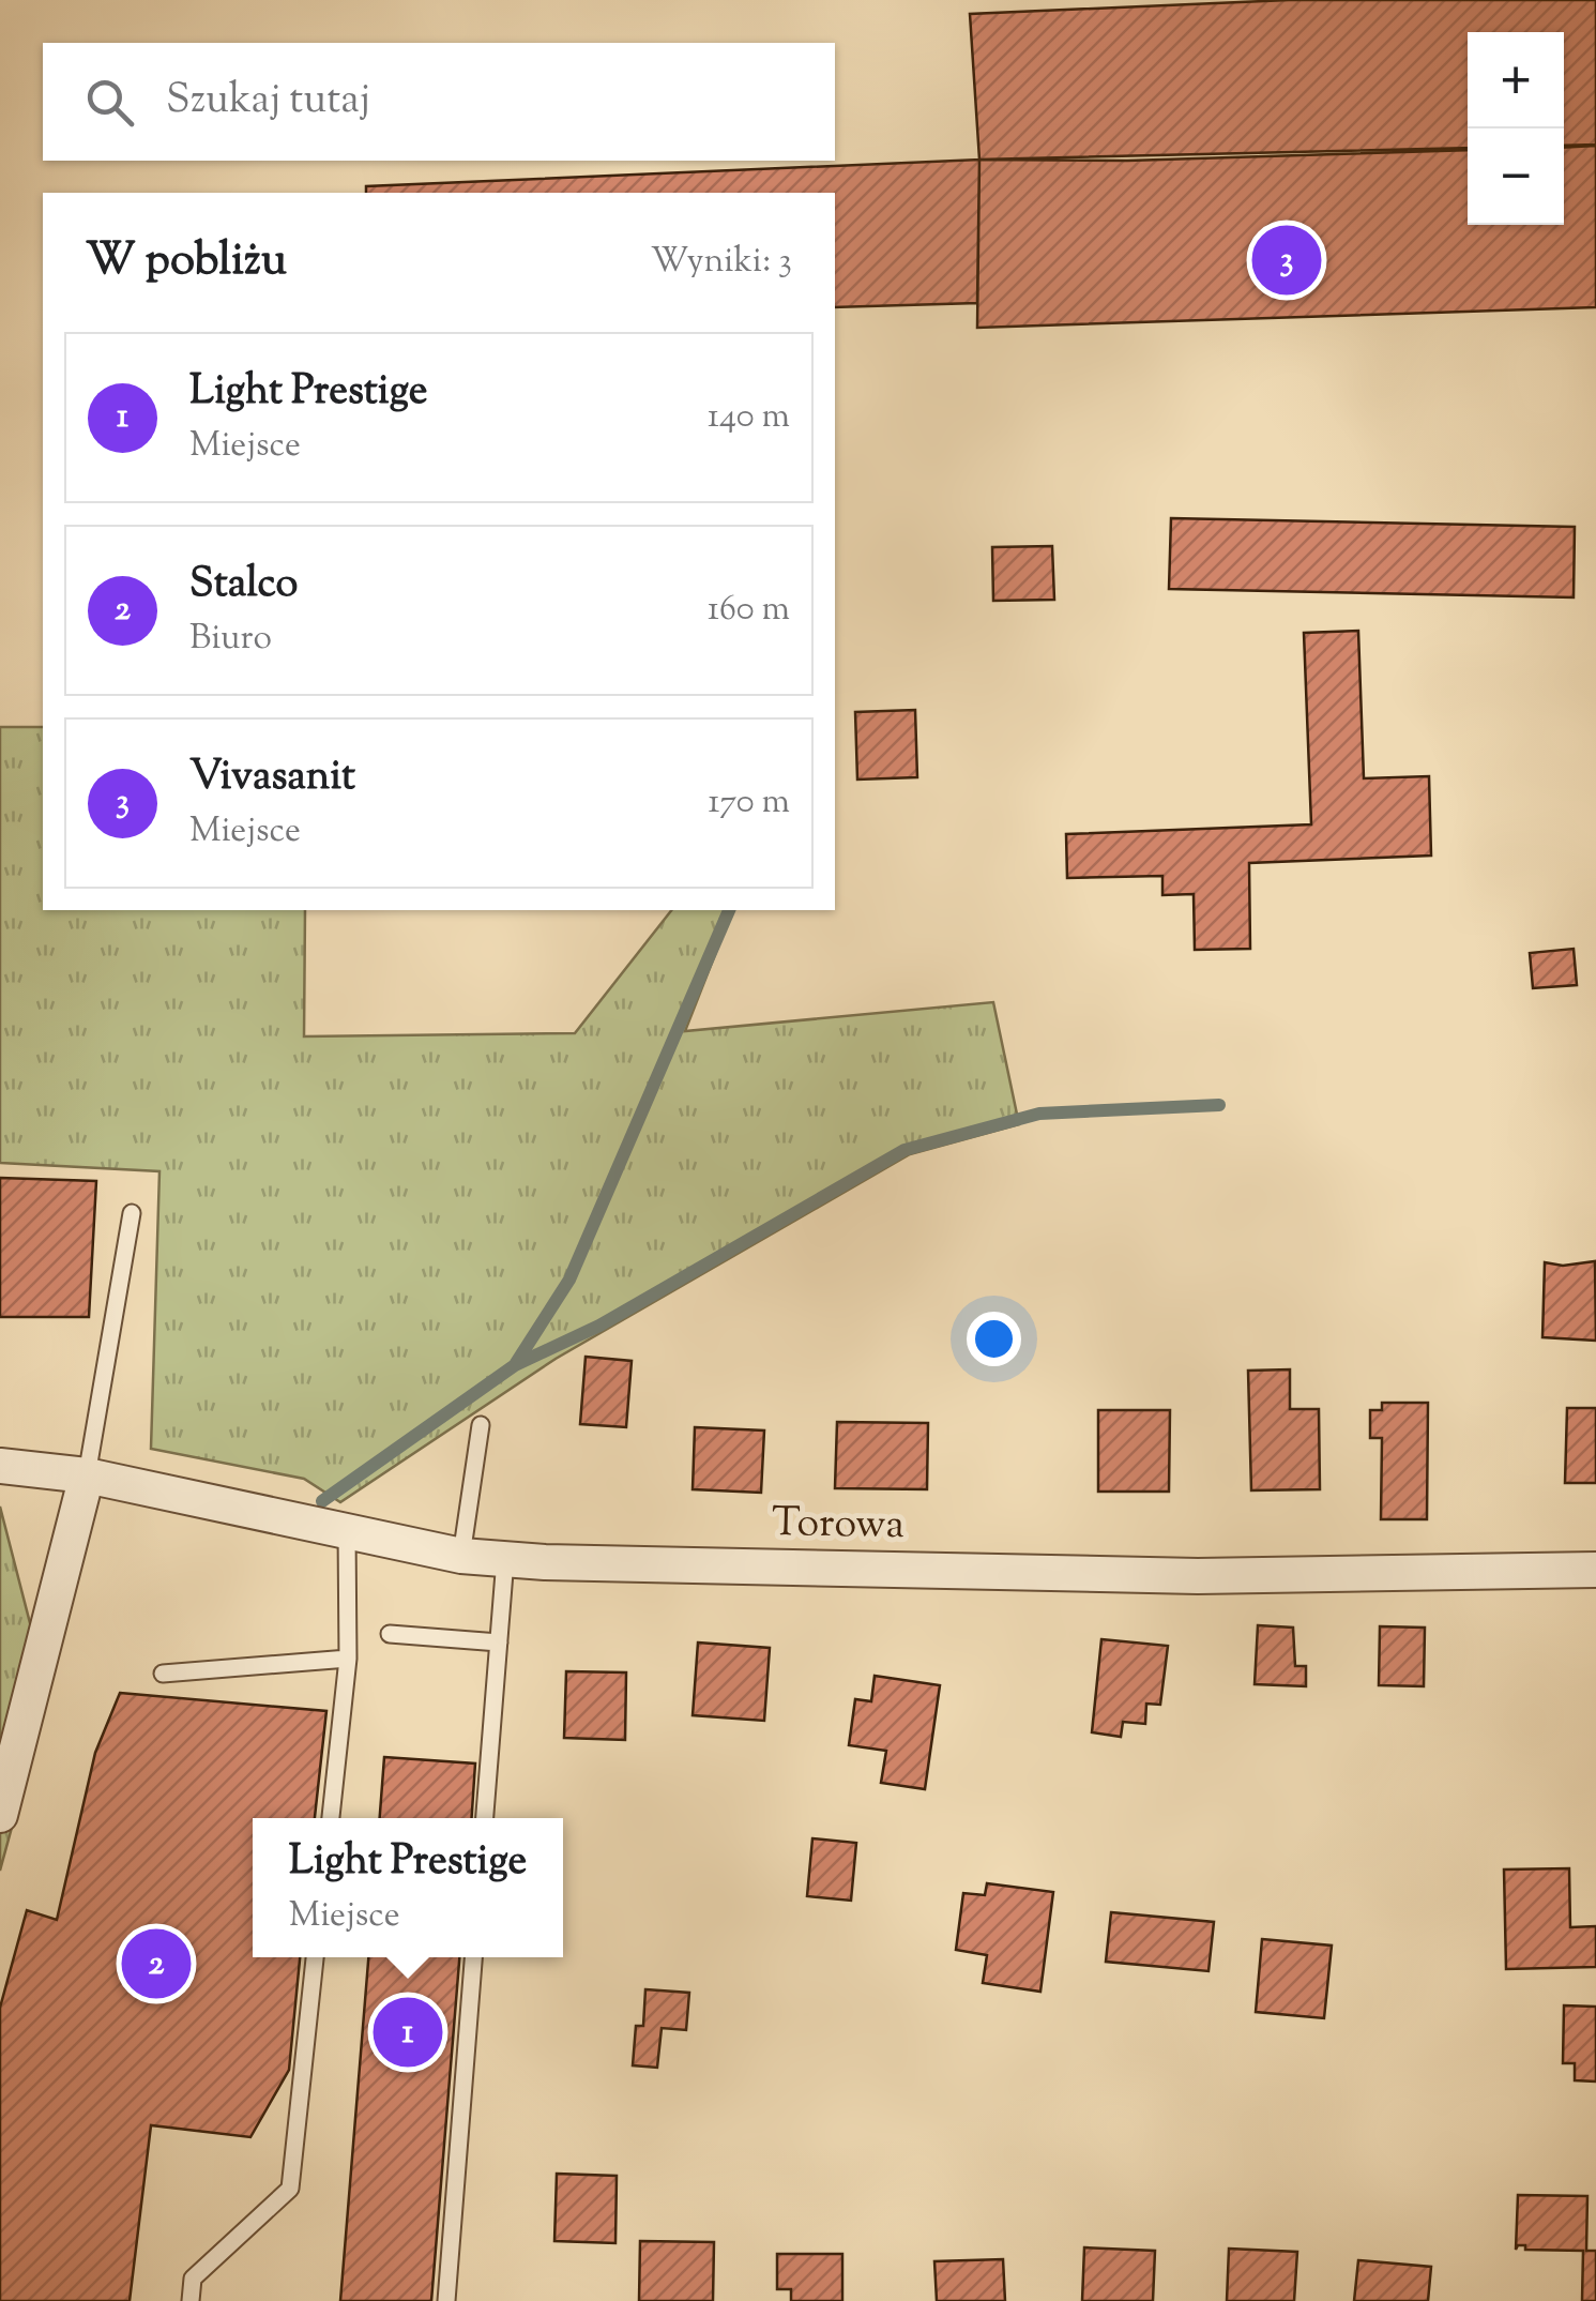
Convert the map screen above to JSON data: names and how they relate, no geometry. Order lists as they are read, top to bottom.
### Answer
{
  "streets": {
    "street": ["Torowa"]
  },
  "page": {
    "map_buttons": ["+", "−"],
    "search": "Szukaj tutaj",
    "heading": ["W pobliżu", "Wyniki: 3"],
    "pins": ["3", "2", "1"],
    "list": [
      {
        "mark": "1",
        "name": "Light Prestige",
        "note": "Miejsce",
        "value": "140 m"
      },
      {
        "mark": "2",
        "name": "Stalco",
        "note": "Biuro",
        "value": "160 m"
      },
      {
        "mark": "3",
        "name": "Vivasanit",
        "note": "Miejsce",
        "value": "170 m"
      }
    ],
    "popup": ["Light Prestige", "Miejsce"]
  }
}
